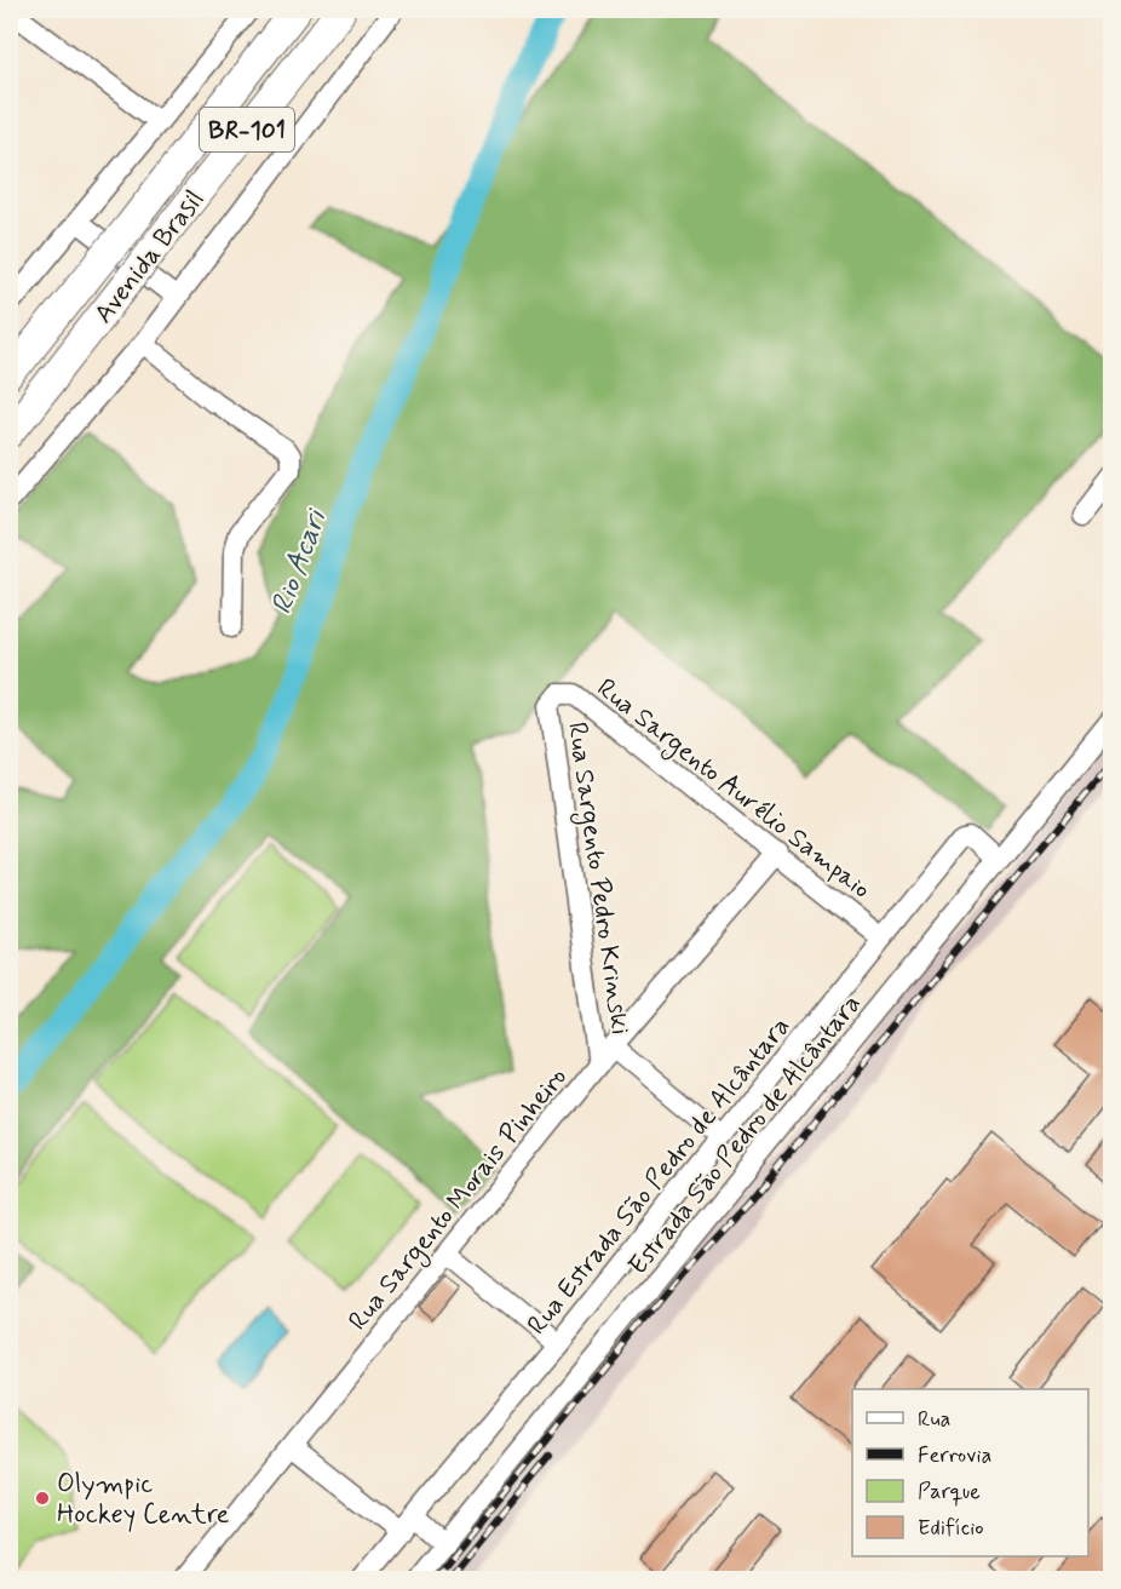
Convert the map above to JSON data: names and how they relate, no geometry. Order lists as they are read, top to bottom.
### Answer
{
  "streets": {
    "highway": ["BR-101", "Avenida Brasil"],
    "street": [
      "Rua Sargento Aurélio Sampaio",
      "Rua Sargento Pedro Krinski",
      "Estrada São Pedro de Alcântara",
      "Rua Estrada São Pedro de Alcântara",
      "Rua Sargento Morais Pinheiro"
    ]
  },
  "crossings": [
    ["Rua Sargento Aurélio Sampaio", "Rua Sargento Pedro Krinski"],
    ["Rua Sargento Aurélio Sampaio", "Rua Estrada São Pedro de Alcântara"],
    ["Rua Sargento Aurélio Sampaio", "Rua Sargento Morais Pinheiro"],
    ["Rua Sargento Pedro Krinski", "Rua Sargento Morais Pinheiro"],
    ["Estrada São Pedro de Alcântara", "Rua Estrada São Pedro de Alcântara"]
  ],
  "water": ["Rio Acari"],
  "places": ["Olympic Hockey Centre"],
  "legend": [
    "Rua",
    "Ferrovia",
    "Parque",
    "Edifício"
  ]
}
